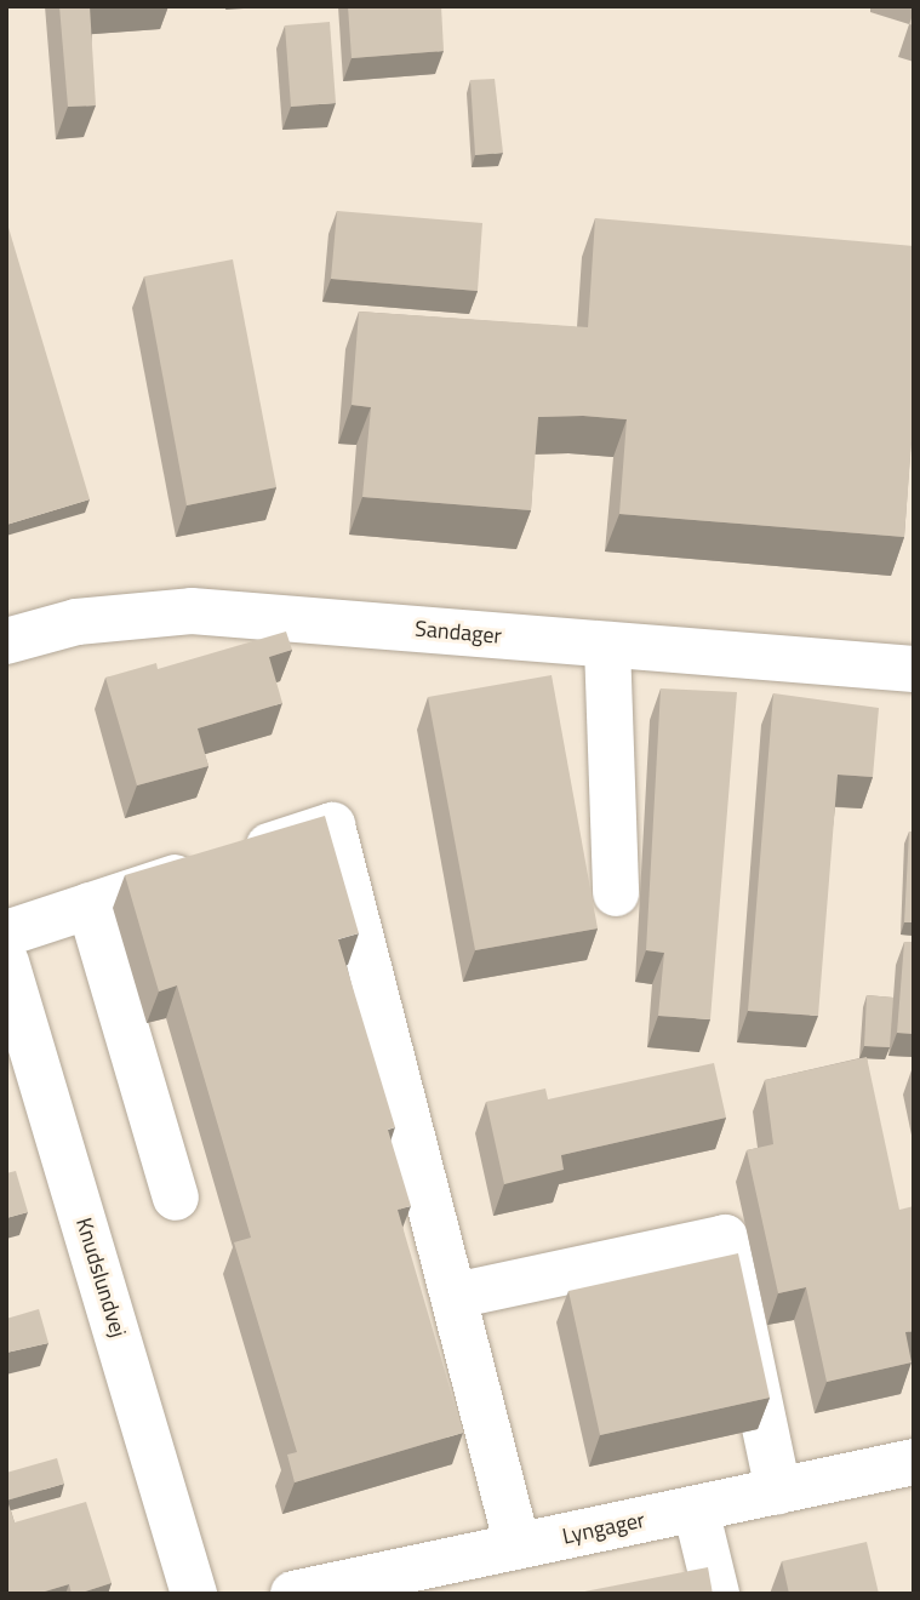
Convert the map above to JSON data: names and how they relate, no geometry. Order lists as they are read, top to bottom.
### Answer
{
  "streets": {
    "street": ["Sandager", "Knudslundvej", "Lyngager"]
  }
}
